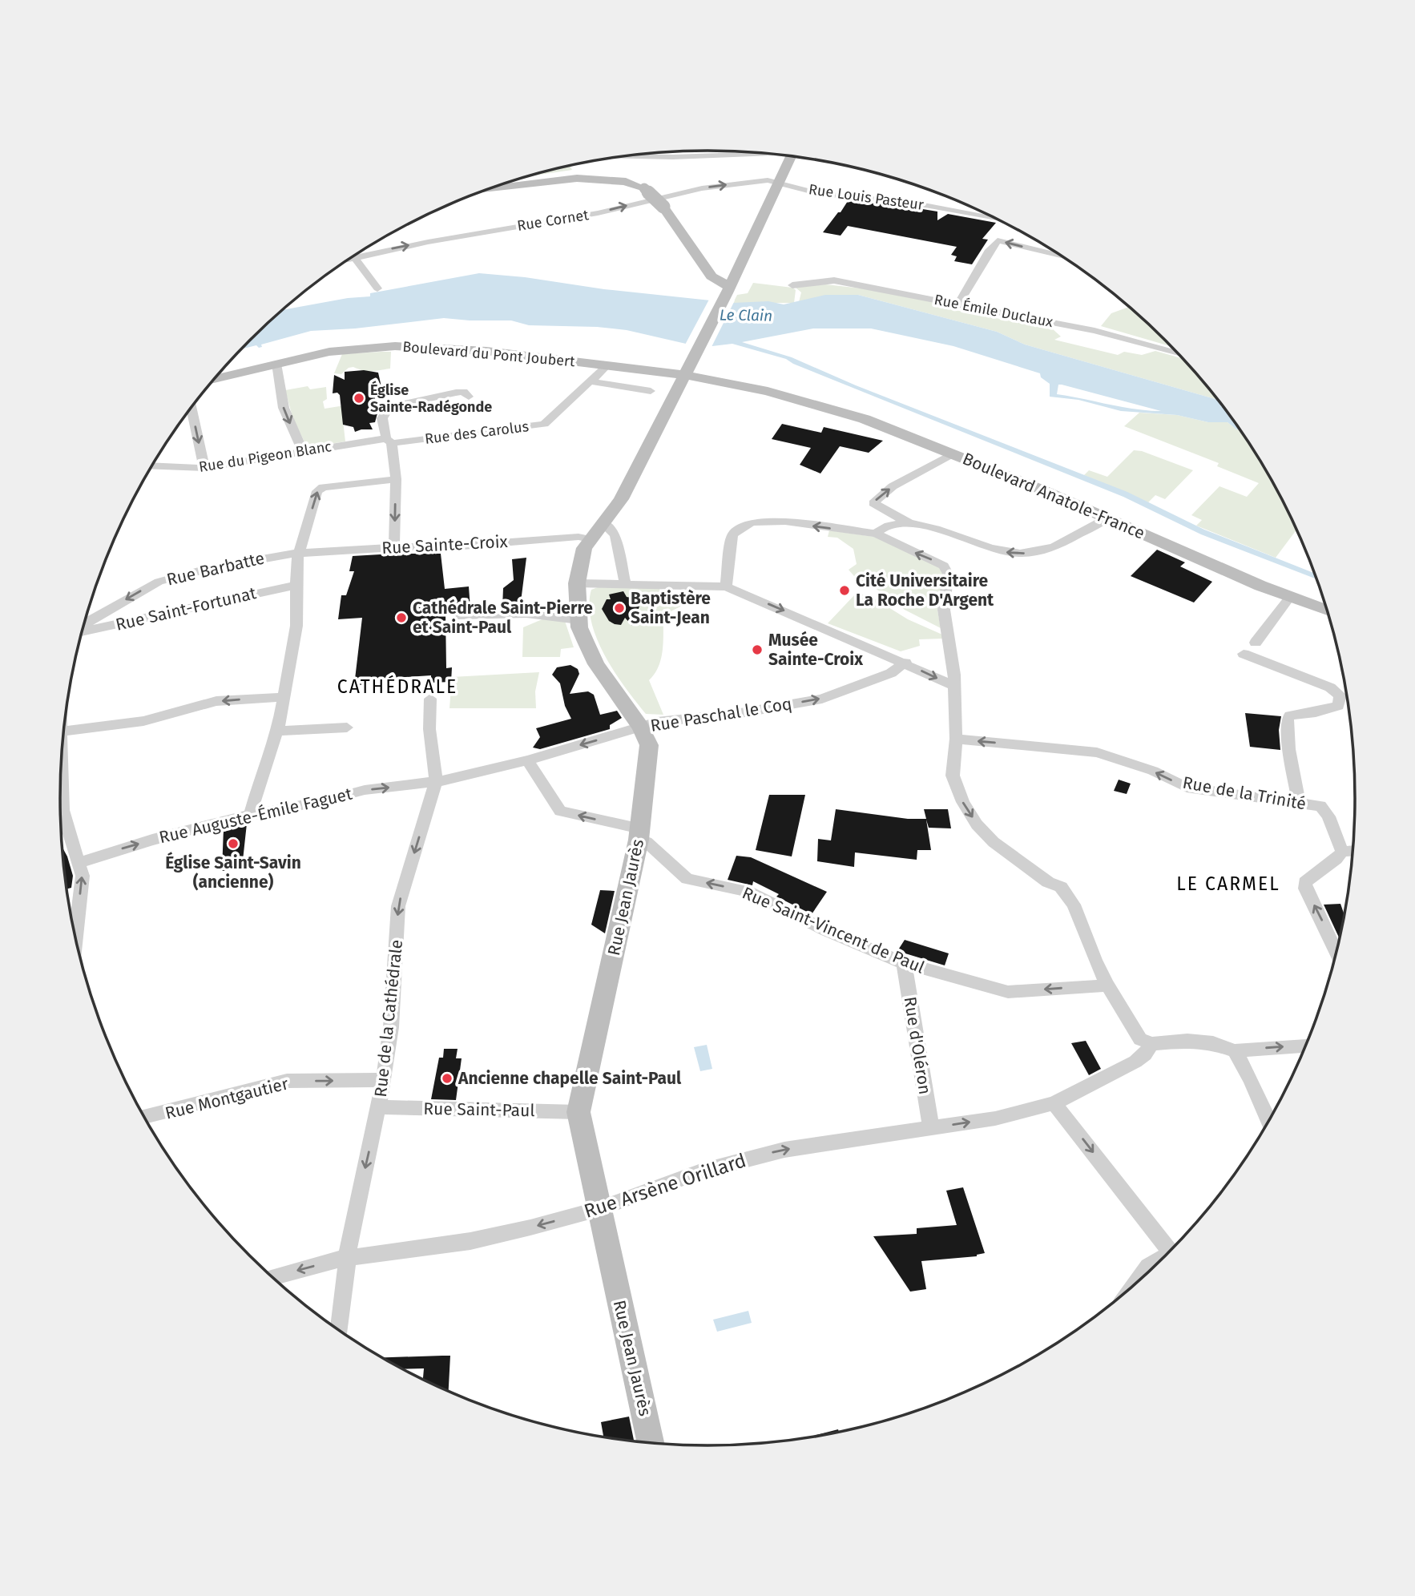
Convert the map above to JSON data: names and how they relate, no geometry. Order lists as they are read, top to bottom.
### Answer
{
  "streets": {
    "main road": ["Boulevard du Pont Joubert", "Boulevard Anatole-France", "Rue Jean Jaurès"],
    "street": [
      "Rue Louis Pasteur",
      "Rue Cornet",
      "Rue Émile Duclaux",
      "Rue des Carolus",
      "Rue du Pigeon Blanc",
      "Rue Sainte-Croix",
      "Rue Barbatte",
      "Rue Saint-Fortunat",
      "Rue Paschal le Coq",
      "Rue de la Trinité",
      "Rue Auguste-Émile Faguet",
      "Rue Saint-Vincent de Paul",
      "Rue de la Cathédrale",
      "Rue d'Oléron",
      "Rue Montgautier",
      "Rue Saint-Paul",
      "Rue Arsène Orillard"
    ]
  },
  "crossings": [
    ["Rue Louis Pasteur", "Rue Cornet"],
    ["Rue Louis Pasteur", "Rue Jean Jaurès"],
    ["Rue Cornet", "Rue Jean Jaurès"],
    ["Boulevard du Pont Joubert", "Rue des Carolus"],
    ["Boulevard du Pont Joubert", "Boulevard Anatole-France"],
    ["Boulevard du Pont Joubert", "Rue Jean Jaurès"],
    ["Rue des Carolus", "Rue du Pigeon Blanc"],
    ["Boulevard Anatole-France", "Rue Jean Jaurès"],
    ["Rue Sainte-Croix", "Rue Barbatte"],
    ["Rue Sainte-Croix", "Rue Jean Jaurès"],
    ["Rue Paschal le Coq", "Rue Auguste-Émile Faguet"],
    ["Rue Paschal le Coq", "Rue Jean Jaurès"],
    ["Rue Paschal le Coq", "Rue de la Cathédrale"],
    ["Rue Auguste-Émile Faguet", "Rue de la Cathédrale"],
    ["Rue Jean Jaurès", "Rue Saint-Vincent de Paul"],
    ["Rue Jean Jaurès", "Rue Saint-Paul"],
    ["Rue Jean Jaurès", "Rue Arsène Orillard"],
    ["Rue Saint-Vincent de Paul", "Rue d'Oléron"],
    ["Rue de la Cathédrale", "Rue Montgautier"],
    ["Rue de la Cathédrale", "Rue Saint-Paul"],
    ["Rue de la Cathédrale", "Rue Arsène Orillard"],
    ["Rue d'Oléron", "Rue Arsène Orillard"]
  ],
  "one_way": [
    "Rue Barbatte",
    "Rue de la Trinité",
    "Rue Saint-Vincent de Paul",
    "Rue de la Cathédrale",
    "Rue Montgautier"
  ],
  "districts": ["CATHÉDRALE", "LE CARMEL"],
  "water": ["Le Clain"],
  "places": [
    "Église Sainte-Radégonde",
    "Cité Universitaire La Roche D'Argent",
    "Baptistère Saint-Jean",
    "Cathédrale Saint-Pierre et Saint-Paul",
    "Musée Sainte-Croix",
    "Église Saint-Savin (ancienne)",
    "Ancienne chapelle Saint-Paul"
  ]
}
